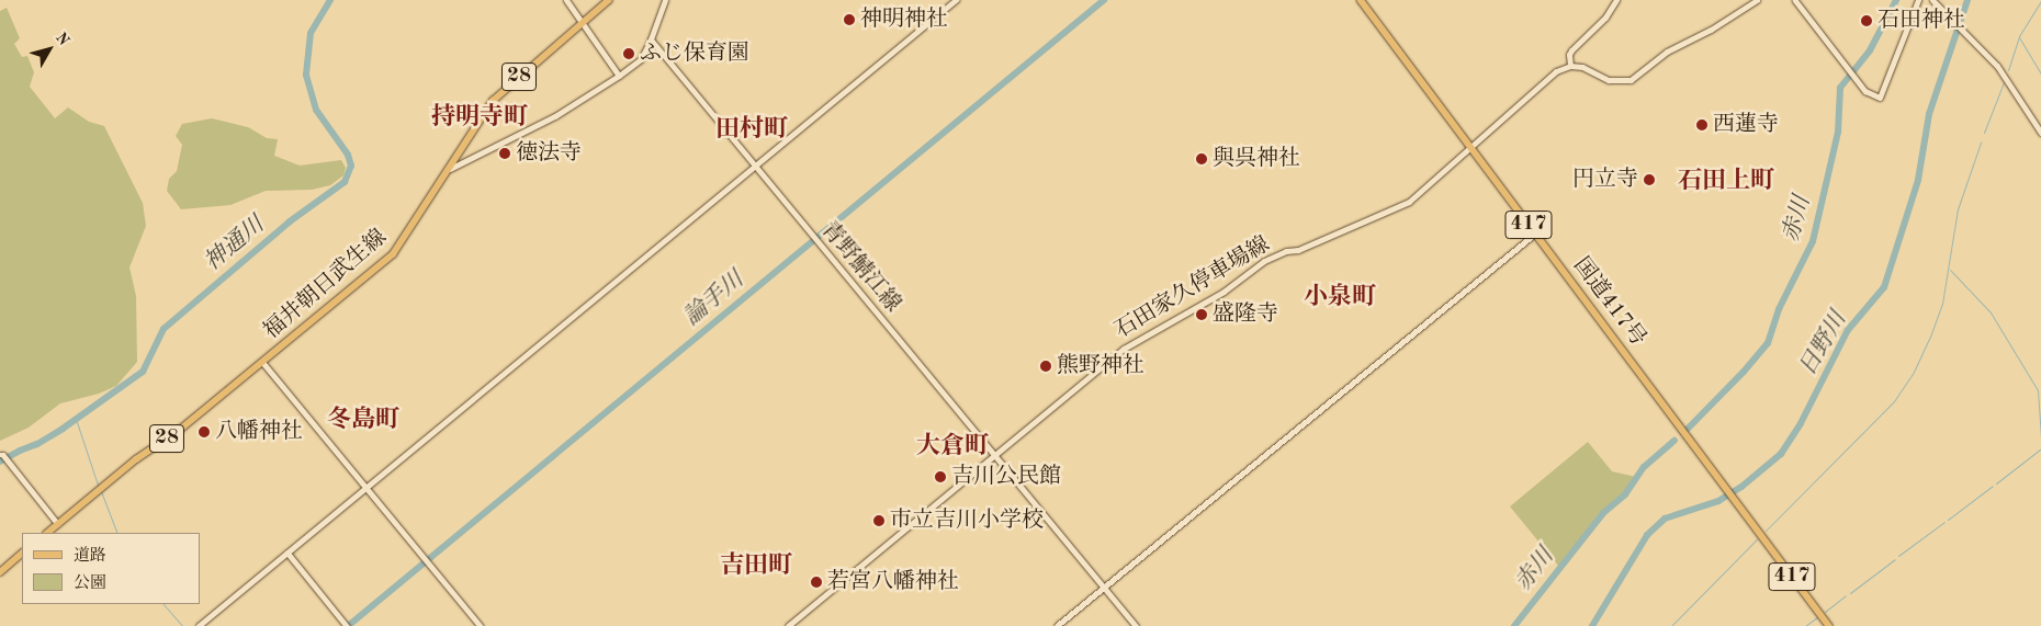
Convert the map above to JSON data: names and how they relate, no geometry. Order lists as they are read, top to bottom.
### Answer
{
  "streets": {
    "main road": [
      "28",
      "417",
      "青野鯖江線",
      "福井朝日武生線",
      "石田家久停車場線",
      "国道417号"
    ]
  },
  "crossings": [
    ["青野鯖江線", "石田家久停車場線"],
    ["石田家久停車場線", "国道417号"]
  ],
  "districts": [
    "持明寺町",
    "田村町",
    "石田上町",
    "小泉町",
    "冬島町",
    "大倉町",
    "吉田町"
  ],
  "water": [
    "赤川",
    "神通川",
    "論手川",
    "日野川"
  ],
  "places": [
    "神明神社",
    "石田神社",
    "ふじ保育園",
    "西蓮寺",
    "徳法寺",
    "與呉神社",
    "円立寺",
    "盛隆寺",
    "熊野神社",
    "八幡神社",
    "吉川公民館",
    "市立吉川小学校",
    "若宮八幡神社"
  ],
  "legend": ["道路", "公園"],
  "north": "top right"
}
